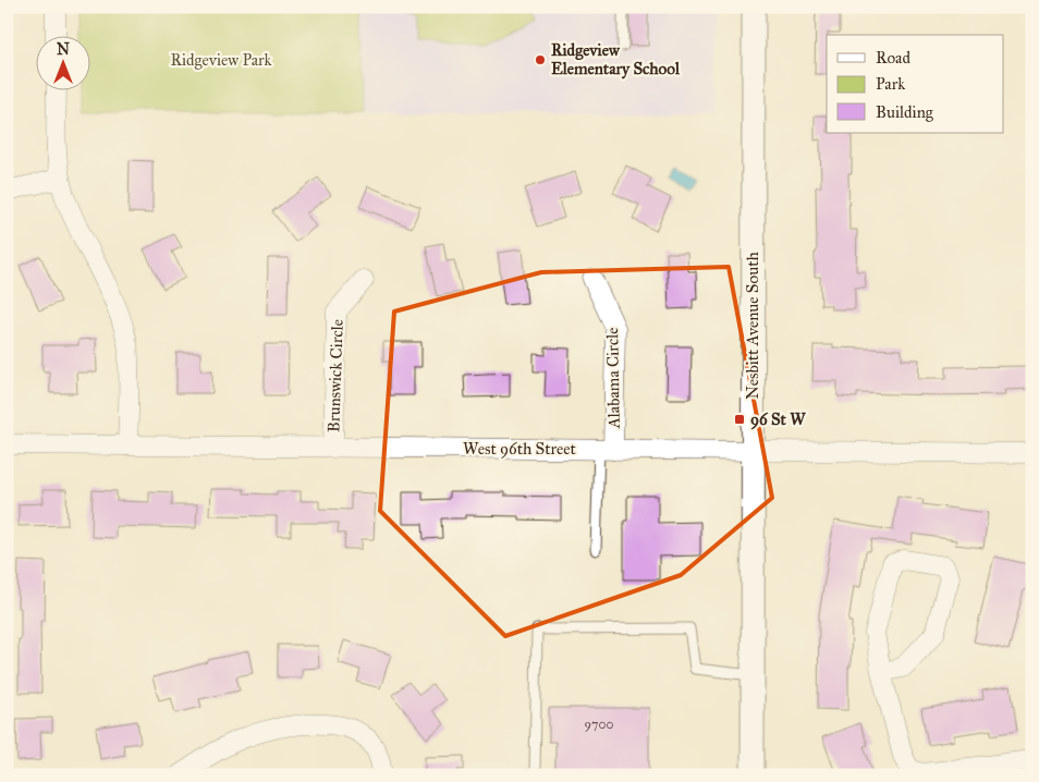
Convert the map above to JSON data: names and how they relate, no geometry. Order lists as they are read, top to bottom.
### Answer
{
  "streets": {
    "street": [
      "Nesbitt Avenue South",
      "Brunswick Circle",
      "Alabama Circle",
      "West 96th Street"
    ]
  },
  "crossings": [
    ["Nesbitt Avenue South", "West 96th Street"],
    ["Brunswick Circle", "West 96th Street"],
    ["Alabama Circle", "West 96th Street"]
  ],
  "parks": ["Ridgeview Park"],
  "places": {
    "other": ["Ridgeview Elementary School"],
    "transit": ["96 St W"]
  },
  "house_numbers": ["9700"],
  "legend": ["Road", "Park", "Building"],
  "north": "top"
}
